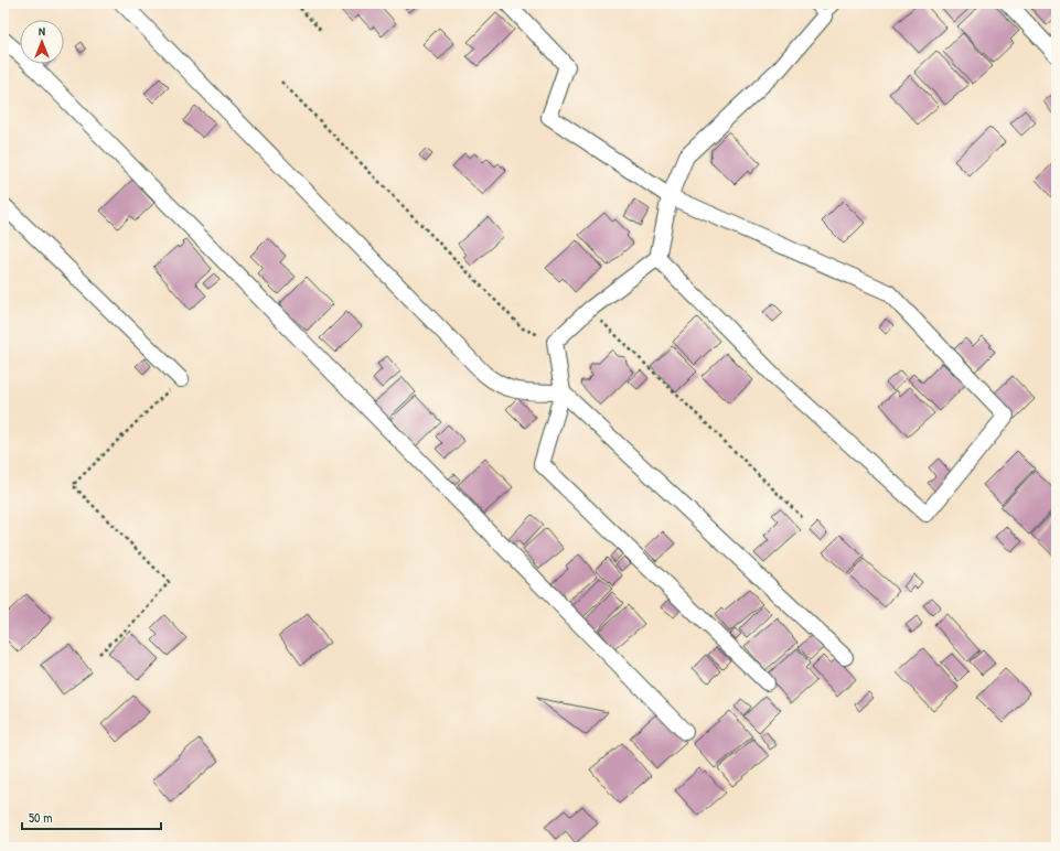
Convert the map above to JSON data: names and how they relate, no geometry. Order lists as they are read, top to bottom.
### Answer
{
  "scale_bar": "50 m",
  "north": "top"
}
